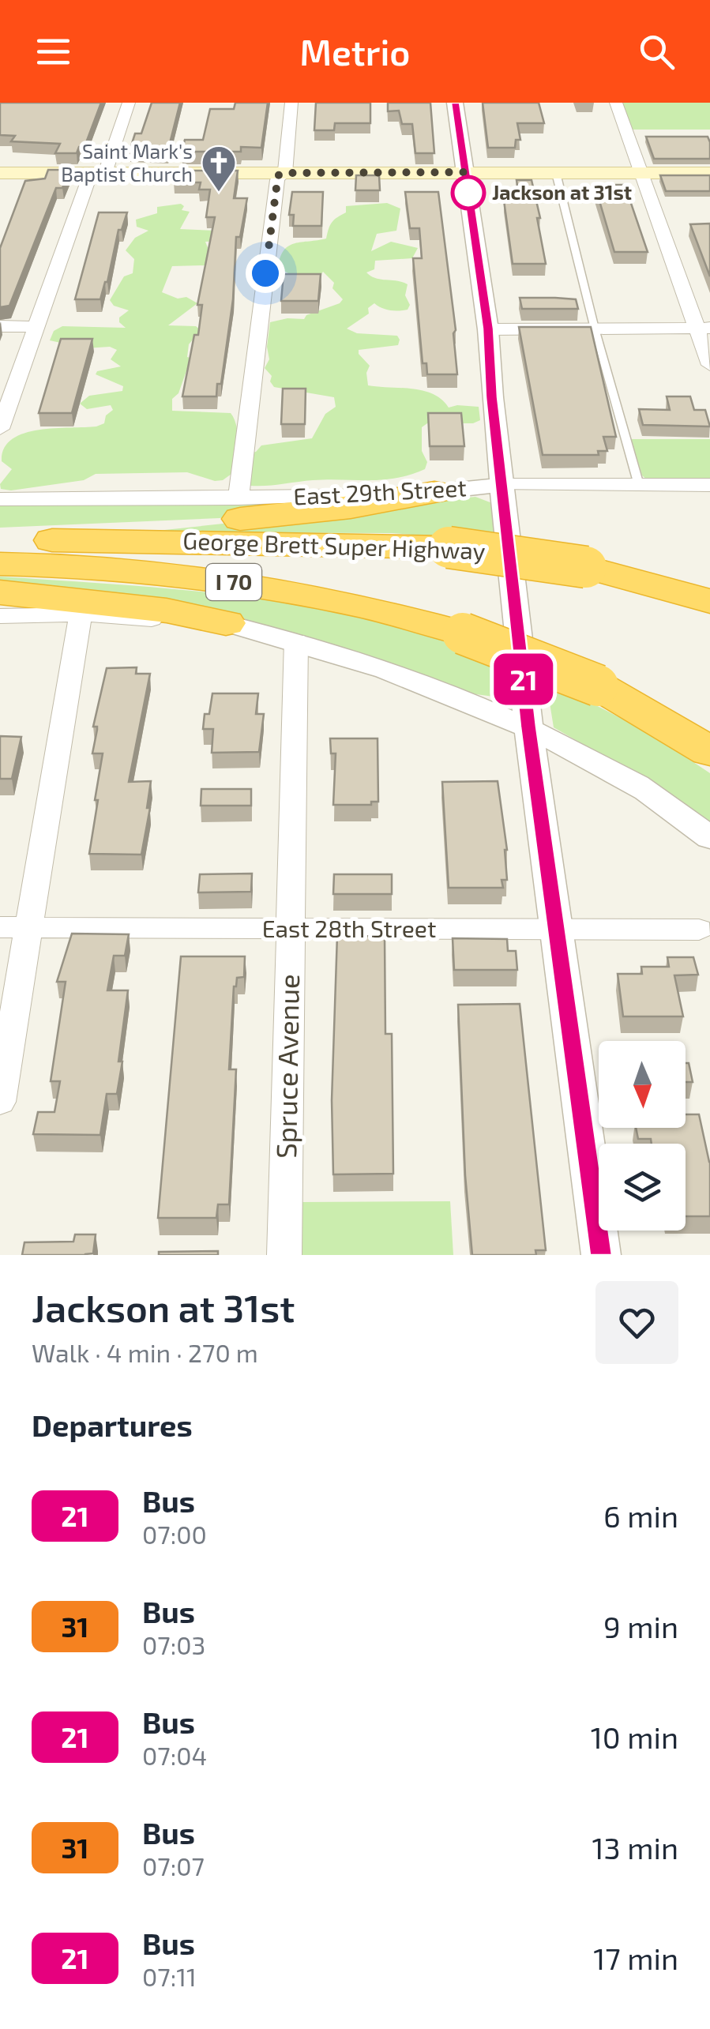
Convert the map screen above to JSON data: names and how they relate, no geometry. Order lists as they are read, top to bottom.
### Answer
{
  "streets": {
    "highway": ["George Brett Super Highway", "I 70"],
    "street": ["East 29th Street", "East 28th Street", "Spruce Avenue"]
  },
  "crossings": [
    ["East 28th Street", "Spruce Avenue"]
  ],
  "places": {
    "other": ["Jackson at 31st"],
    "church": ["Saint Mark's Baptist Church"]
  },
  "lines": ["bus line 21"],
  "north": "bottom",
  "page": {
    "header": "Metrio",
    "on_map": "21",
    "heading": [
      ["Jackson at 31st", "Walk · 4 min · 270 m"],
      "Departures"
    ],
    "list": [
      {
        "mark": "21",
        "name": "Bus",
        "note": "07:00",
        "value": "6 min"
      },
      {
        "mark": "31",
        "name": "Bus",
        "note": "07:03",
        "value": "9 min"
      },
      {
        "mark": "21",
        "name": "Bus",
        "note": "07:04",
        "value": "10 min"
      },
      {
        "mark": "31",
        "name": "Bus",
        "note": "07:07",
        "value": "13 min"
      },
      {
        "mark": "21",
        "name": "Bus",
        "note": "07:11",
        "value": "17 min"
      }
    ]
  }
}
